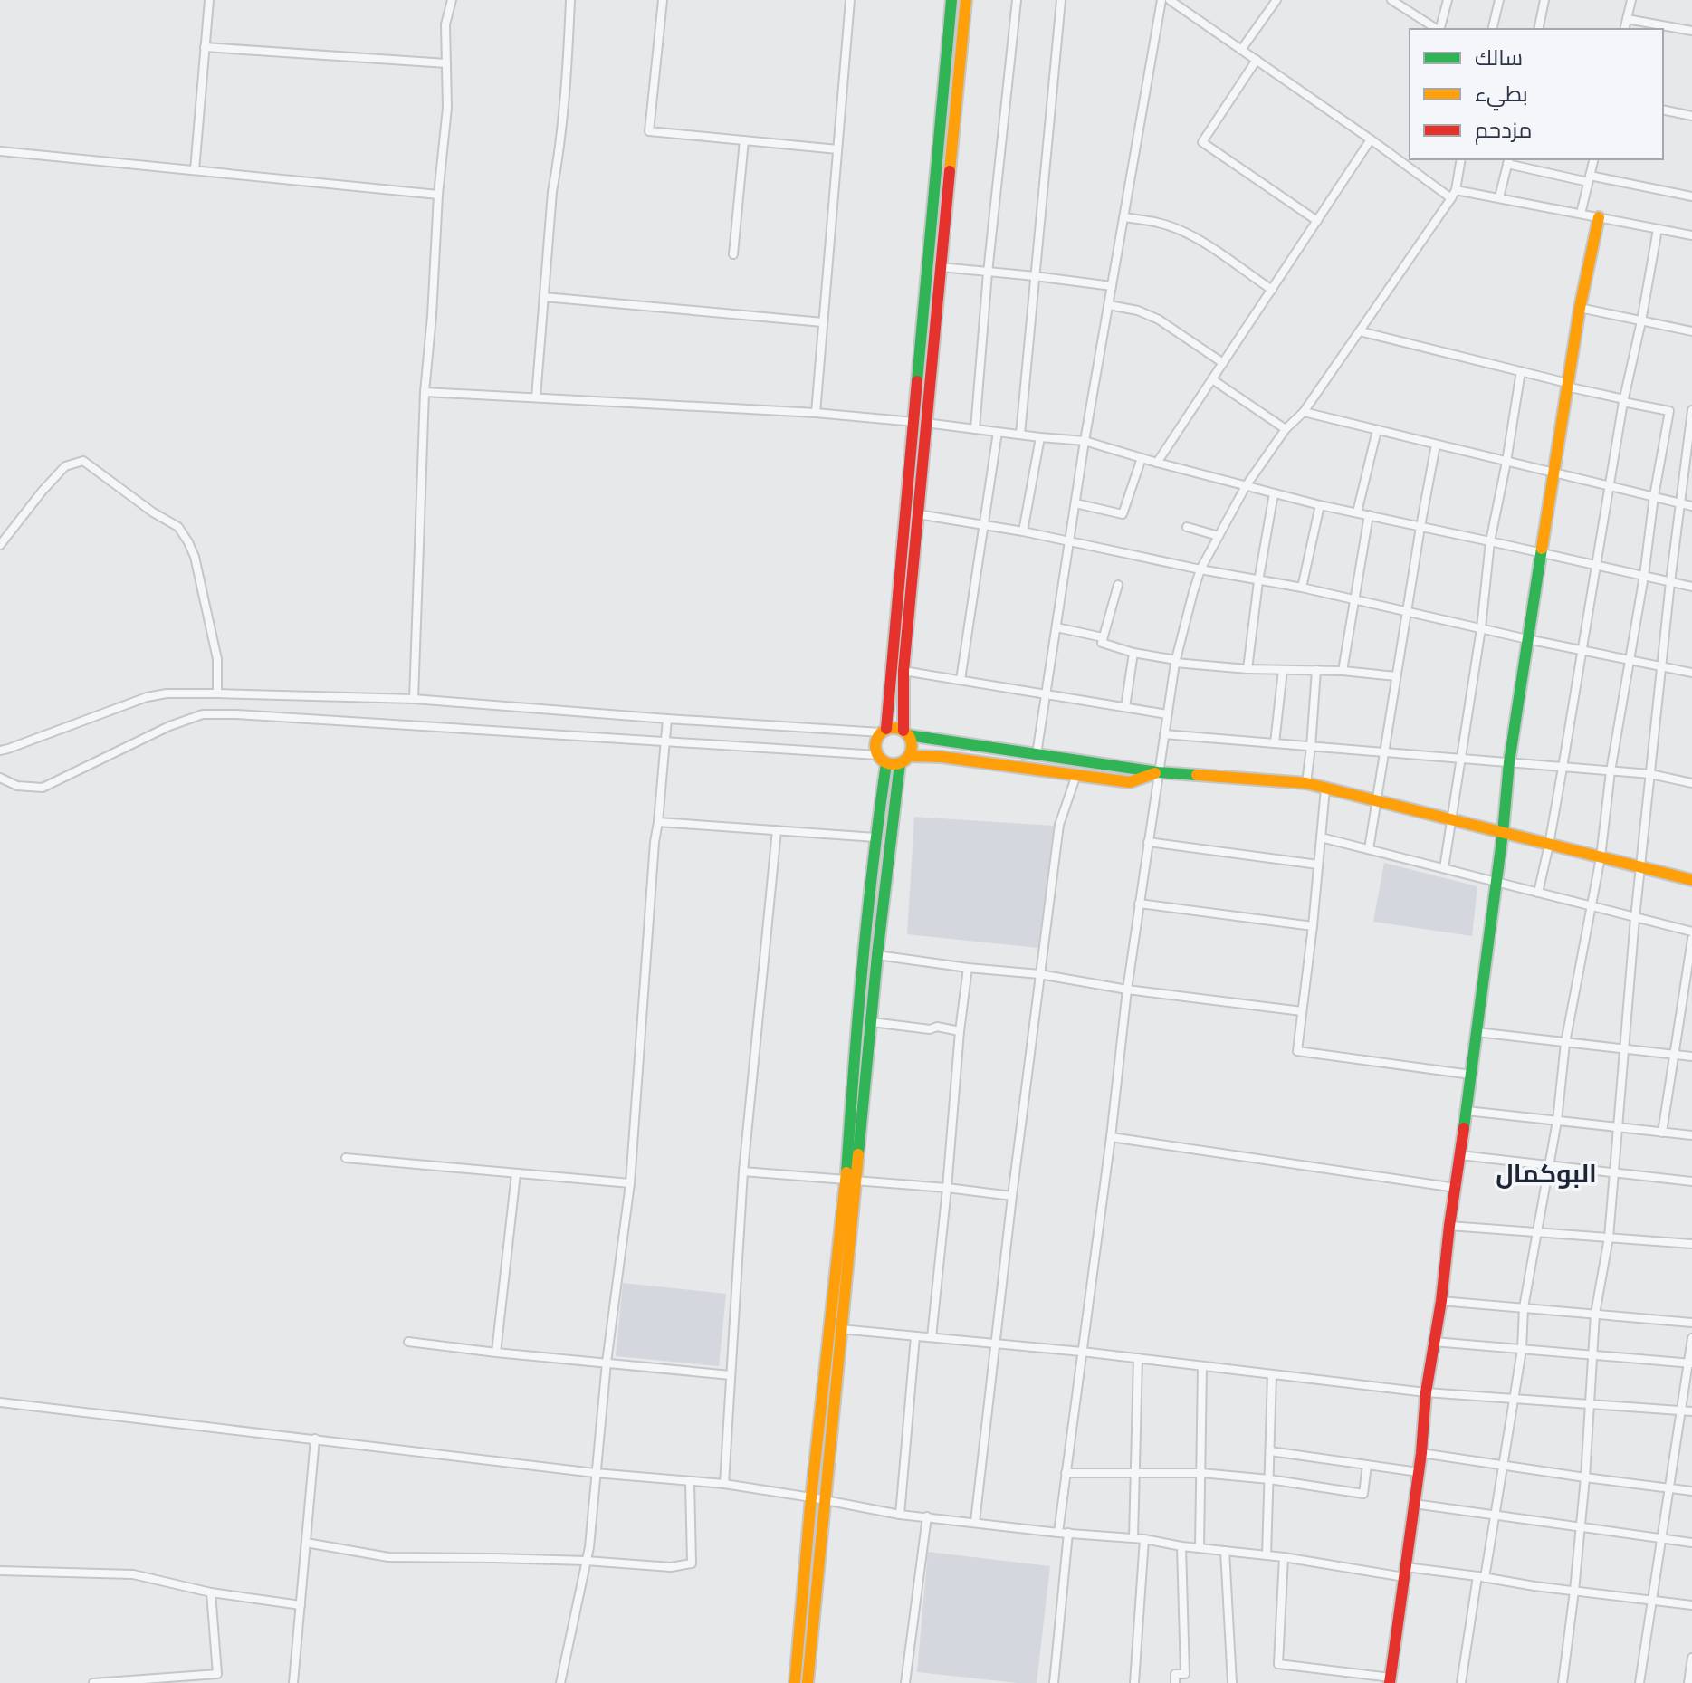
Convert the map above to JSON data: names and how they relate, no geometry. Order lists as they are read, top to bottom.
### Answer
{
  "districts": ["البوكمال"],
  "legend": ["سالك", "بطيء", "مزدحم"]
}
